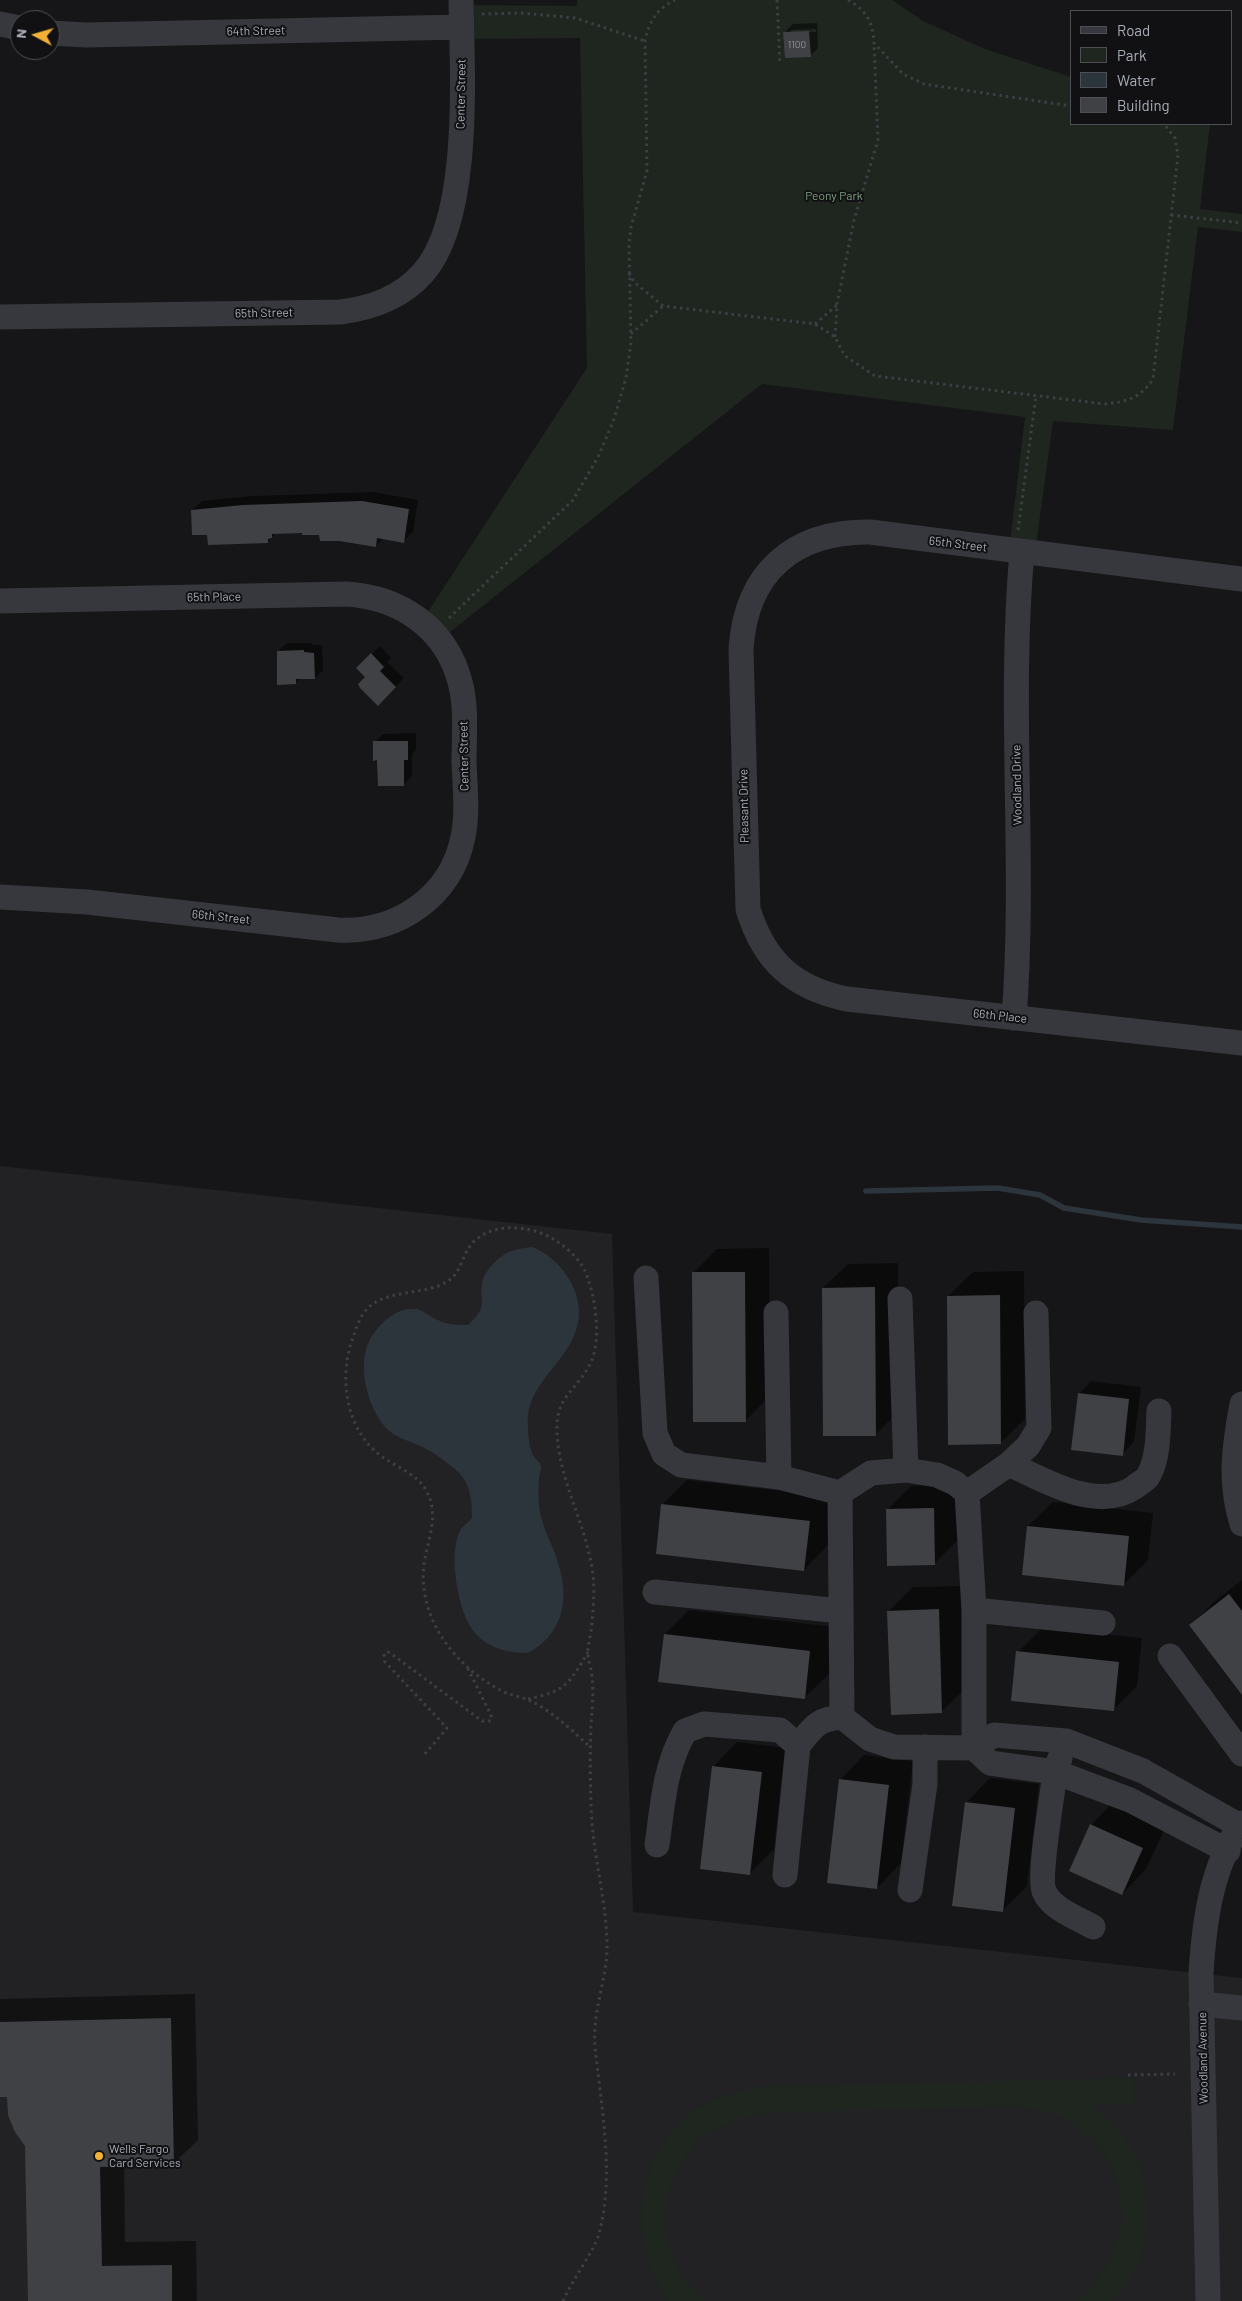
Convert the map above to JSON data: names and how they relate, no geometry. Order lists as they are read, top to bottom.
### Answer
{
  "streets": {
    "street": [
      "64th Street",
      "Center Street",
      "65th Street",
      "65th Place",
      "Woodland Drive",
      "Pleasant Drive",
      "66th Street",
      "66th Place",
      "Woodland Avenue"
    ]
  },
  "crossings": [
    ["64th Street", "Center Street"],
    ["Center Street", "65th Street"],
    ["Center Street", "65th Place"],
    ["Center Street", "66th Street"],
    ["65th Street", "Woodland Drive"],
    ["65th Street", "Pleasant Drive"],
    ["Woodland Drive", "66th Place"],
    ["Pleasant Drive", "66th Place"]
  ],
  "parks": ["Peony Park"],
  "places": ["Wells Fargo Card Services"],
  "house_numbers": ["1100"],
  "legend": [
    "Road",
    "Park",
    "Water",
    "Building"
  ],
  "north": "left"
}
